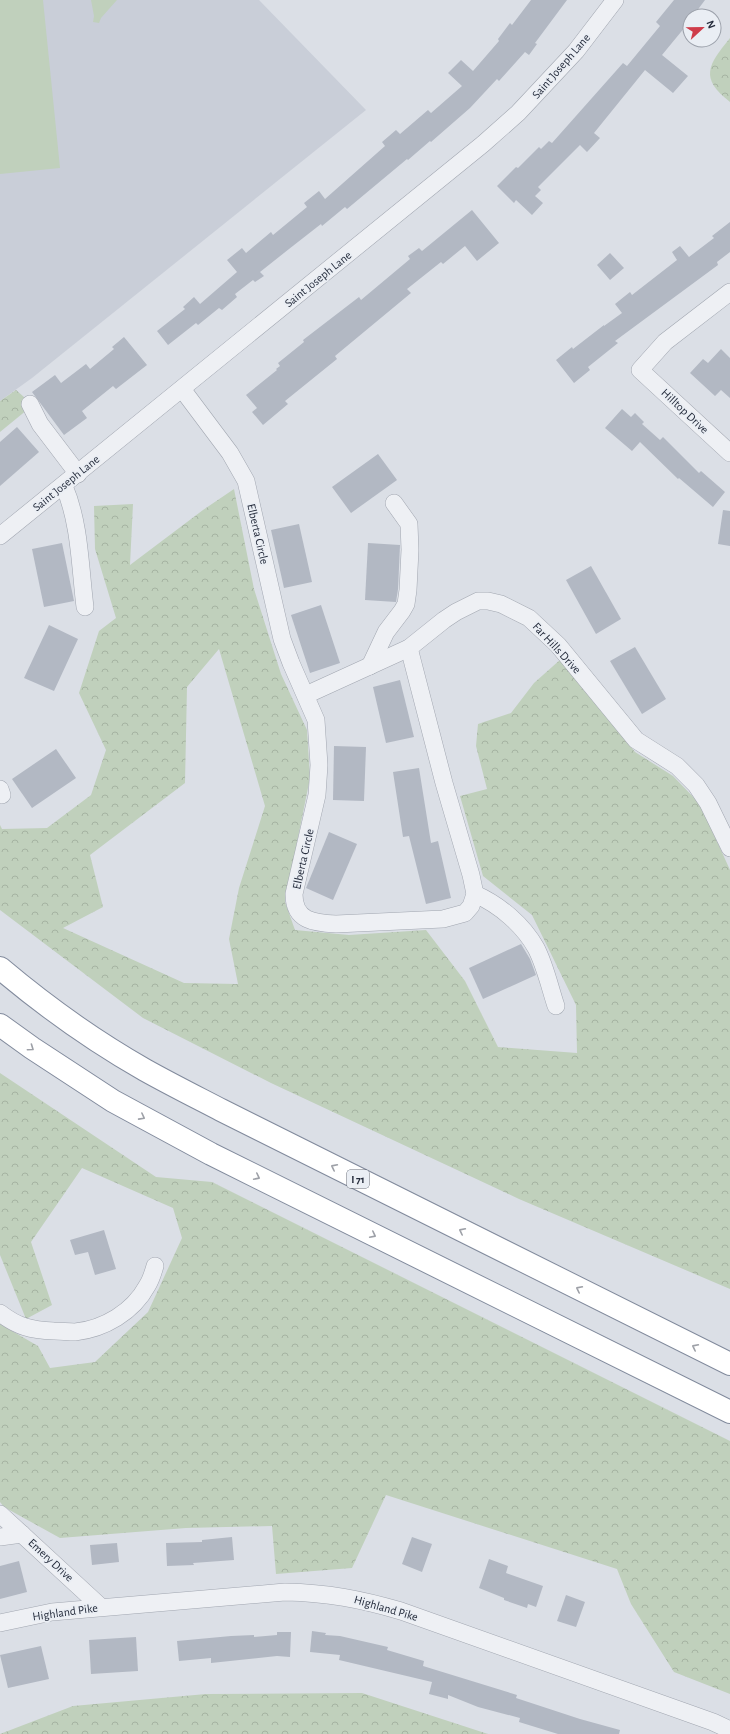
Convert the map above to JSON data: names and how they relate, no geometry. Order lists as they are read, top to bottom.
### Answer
{
  "streets": {
    "highway": ["I 71"],
    "street": [
      "Saint Joseph Lane",
      "Hilltop Drive",
      "Elberta Circle",
      "Far Hills Drive",
      "Emery Drive",
      "Highland Pike"
    ]
  },
  "crossings": [
    ["Saint Joseph Lane", "Elberta Circle"],
    ["Elberta Circle", "Far Hills Drive"],
    ["Emery Drive", "Highland Pike"]
  ],
  "north": "right"
}
